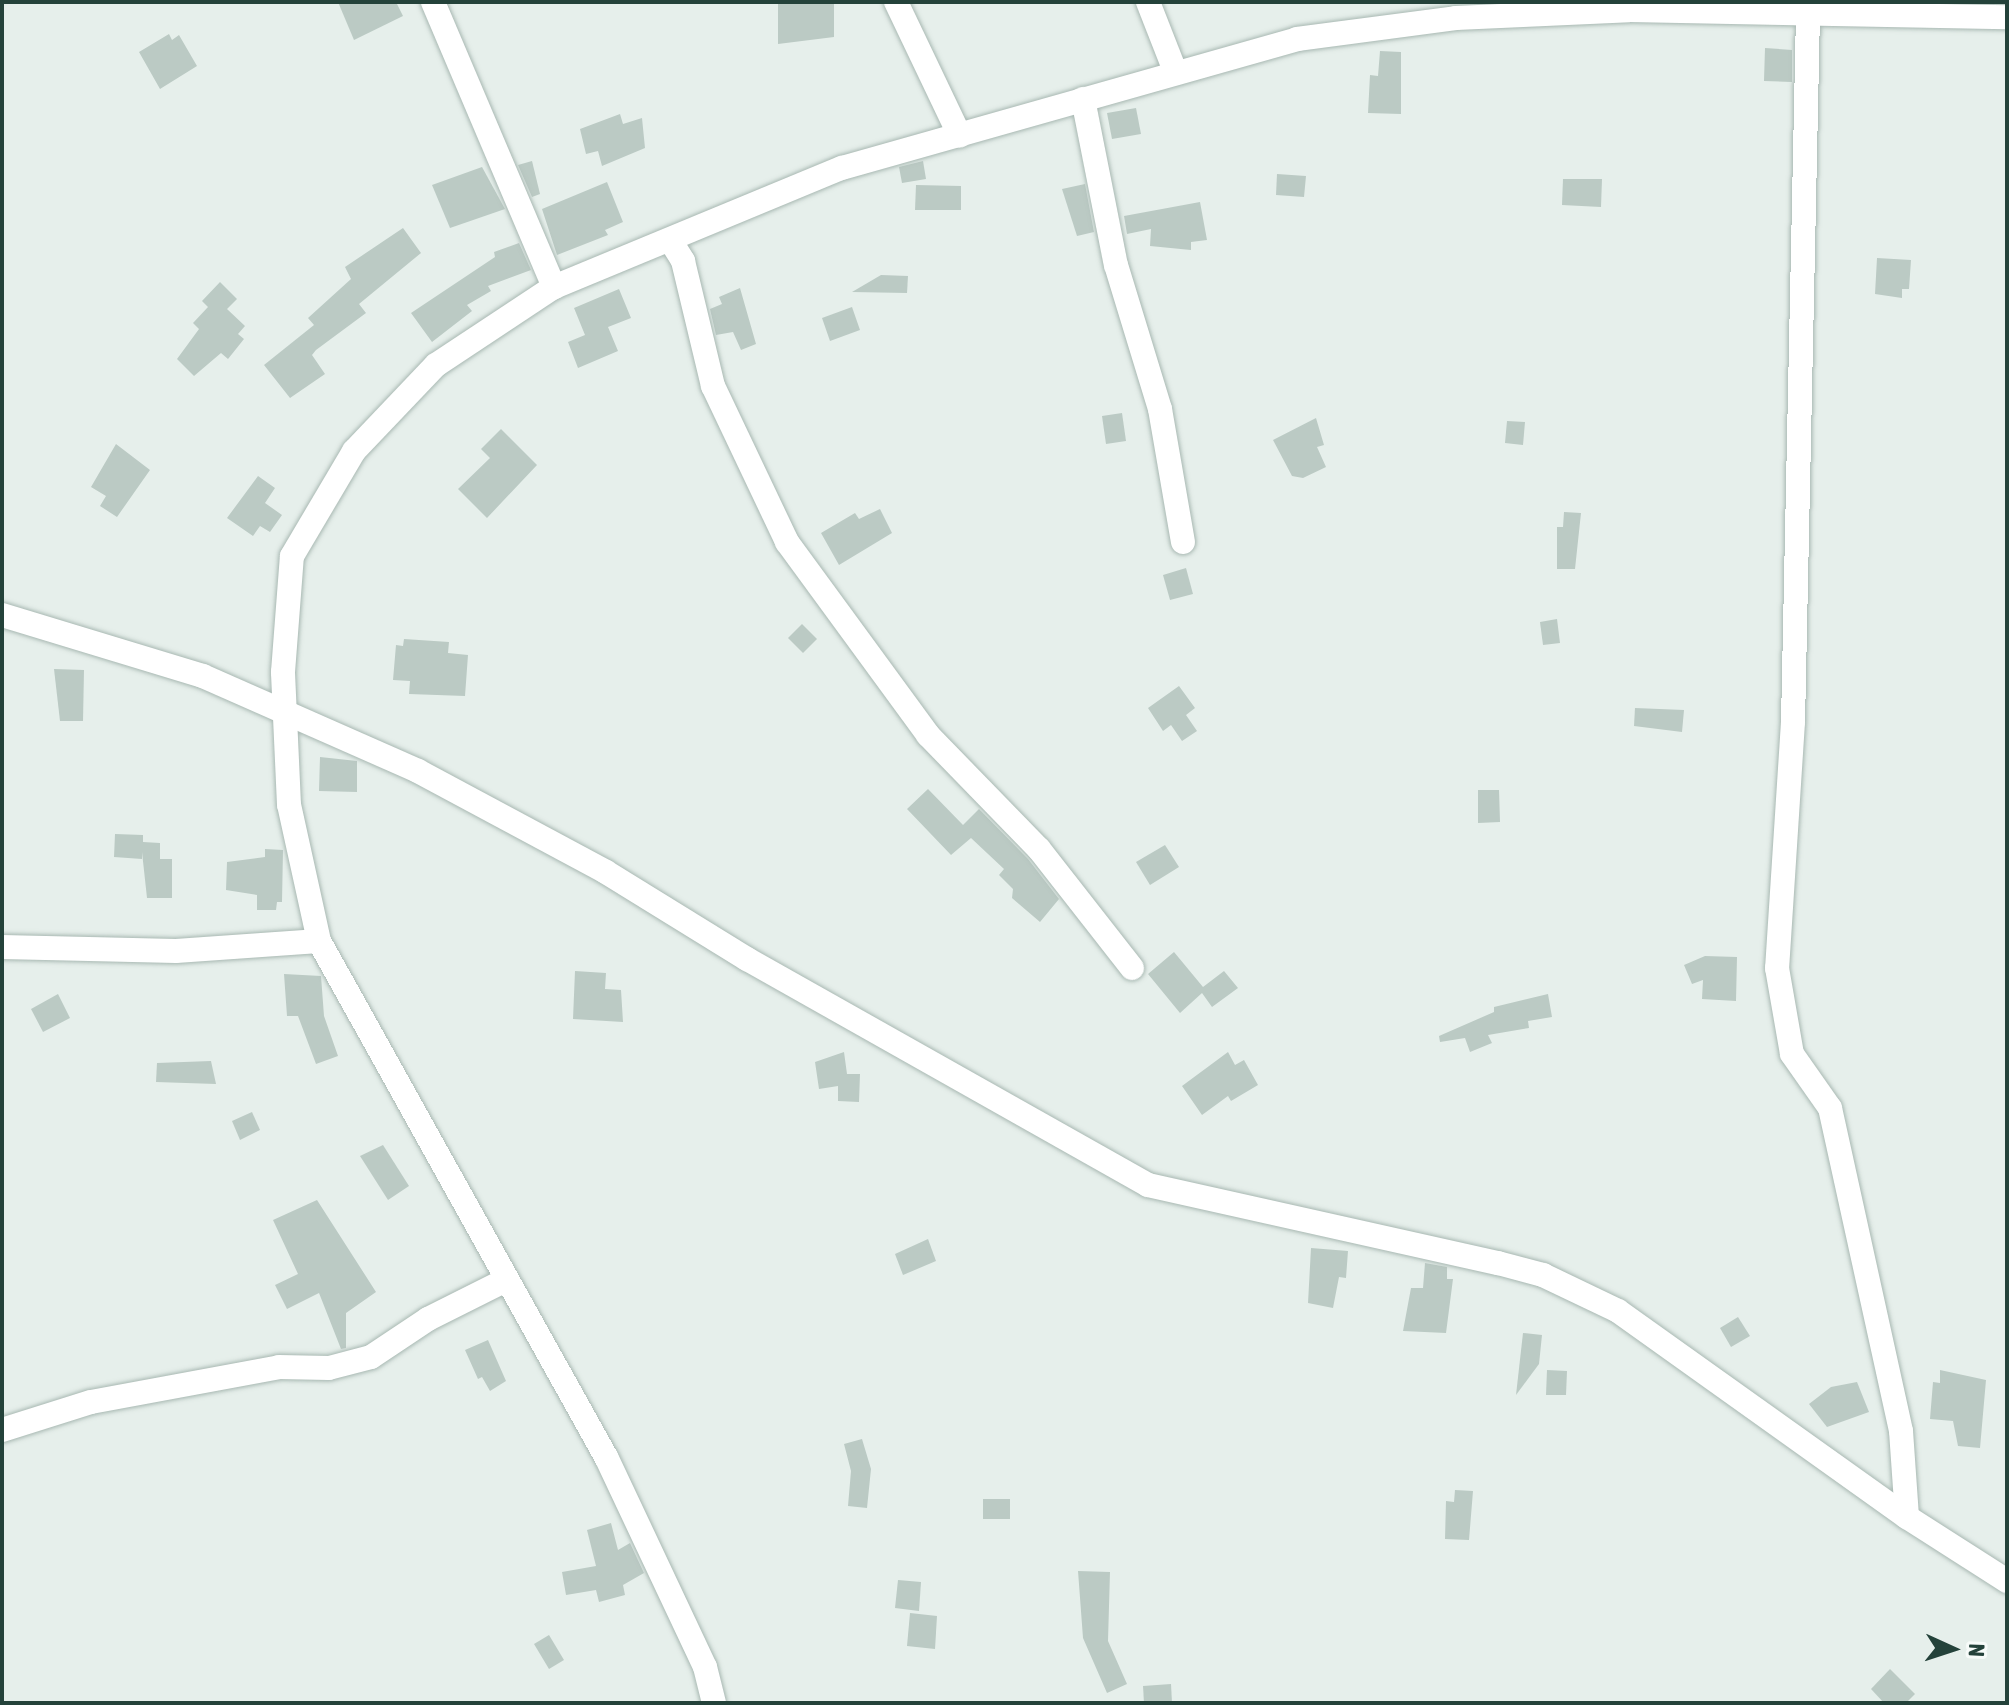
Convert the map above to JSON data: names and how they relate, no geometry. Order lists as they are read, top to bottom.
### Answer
{
  "north": "right"
}
